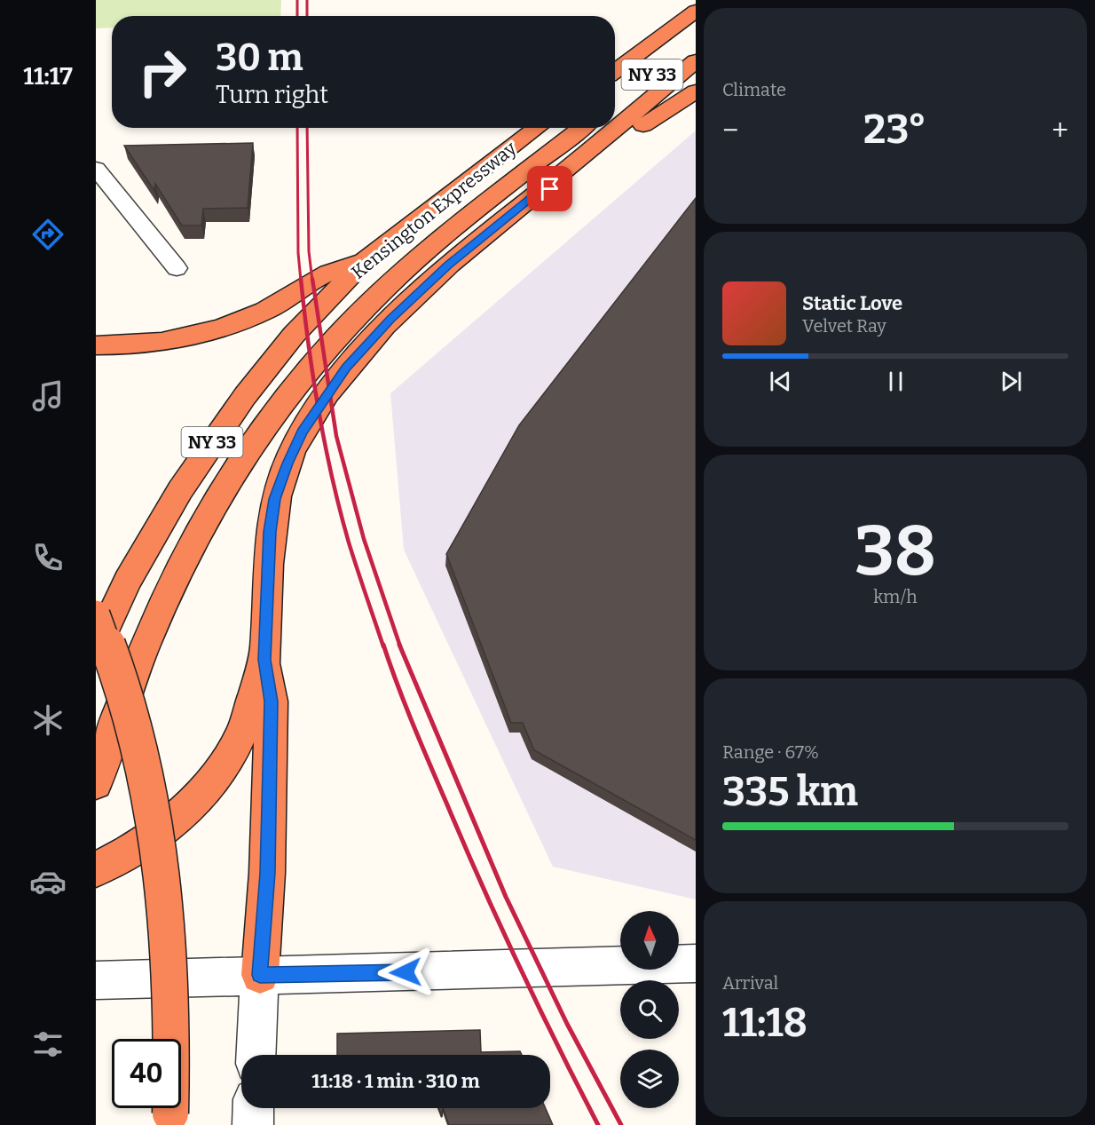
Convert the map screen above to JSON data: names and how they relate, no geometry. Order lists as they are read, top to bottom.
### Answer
{
  "streets": {
    "highway": ["NY 33", "Kensington Expressway"]
  },
  "north": "top",
  "page": {
    "tabs": "11:17",
    "tile": [
      "Climate",
      ["38", "km/h"],
      ["Range · 67%", "335 km"],
      ["Arrival", "11:18"]
    ],
    "turn": ["30 m", "Turn right"],
    "heat": ["−", "23°", "+"],
    "song": ["Static Love", "Velvet Ray"],
    "limit": "40",
    "trip": "11:18 · 1 min · 310 m"
  }
}
